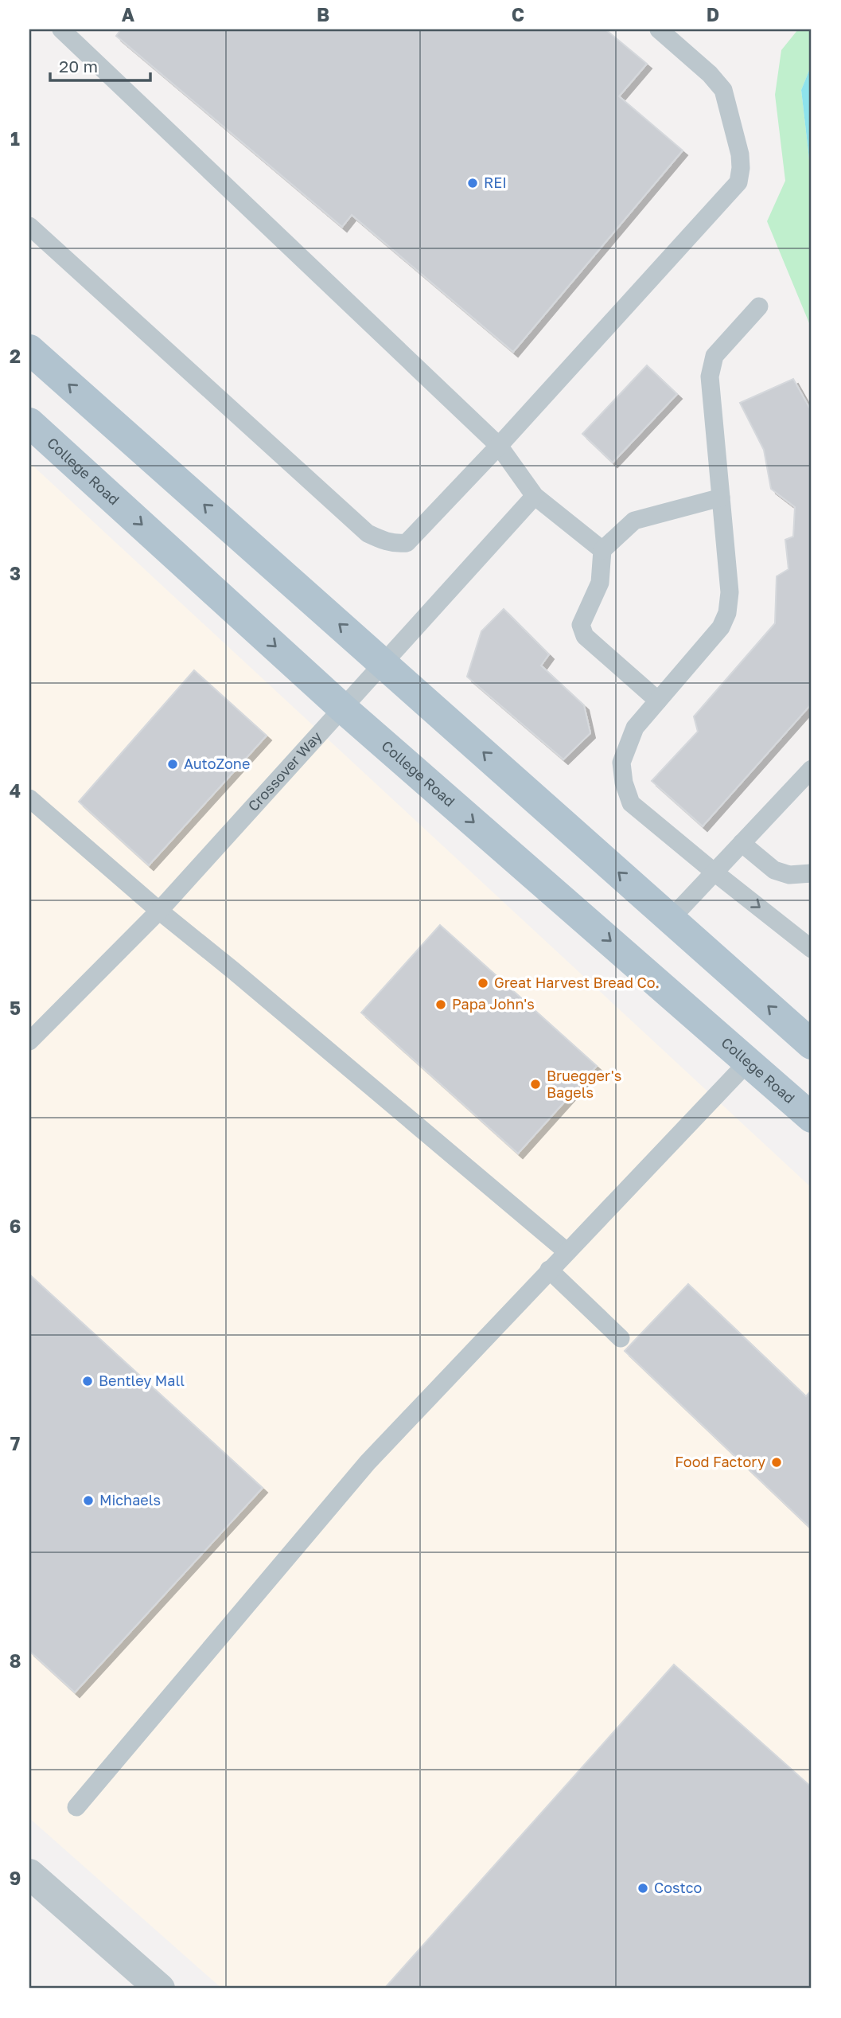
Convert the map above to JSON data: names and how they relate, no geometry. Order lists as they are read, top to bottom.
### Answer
{
  "streets": {
    "main road": ["College Road"],
    "lane": ["Crossover Way"]
  },
  "crossings": [
    ["College Road", "Crossover Way"]
  ],
  "places": [
    "REI",
    "AutoZone",
    "Great Harvest Bread Co.",
    "Papa John's",
    "Bruegger's Bagels",
    "Bentley Mall",
    "Food Factory",
    "Michaels",
    "Costco"
  ],
  "scale_bar": "20 m",
  "grid": {
    "columns": [
      "A",
      "B",
      "C",
      "D"
    ],
    "rows": [
      "1",
      "2",
      "3",
      "4",
      "5",
      "6",
      "7",
      "8",
      "9"
    ]
  }
}
